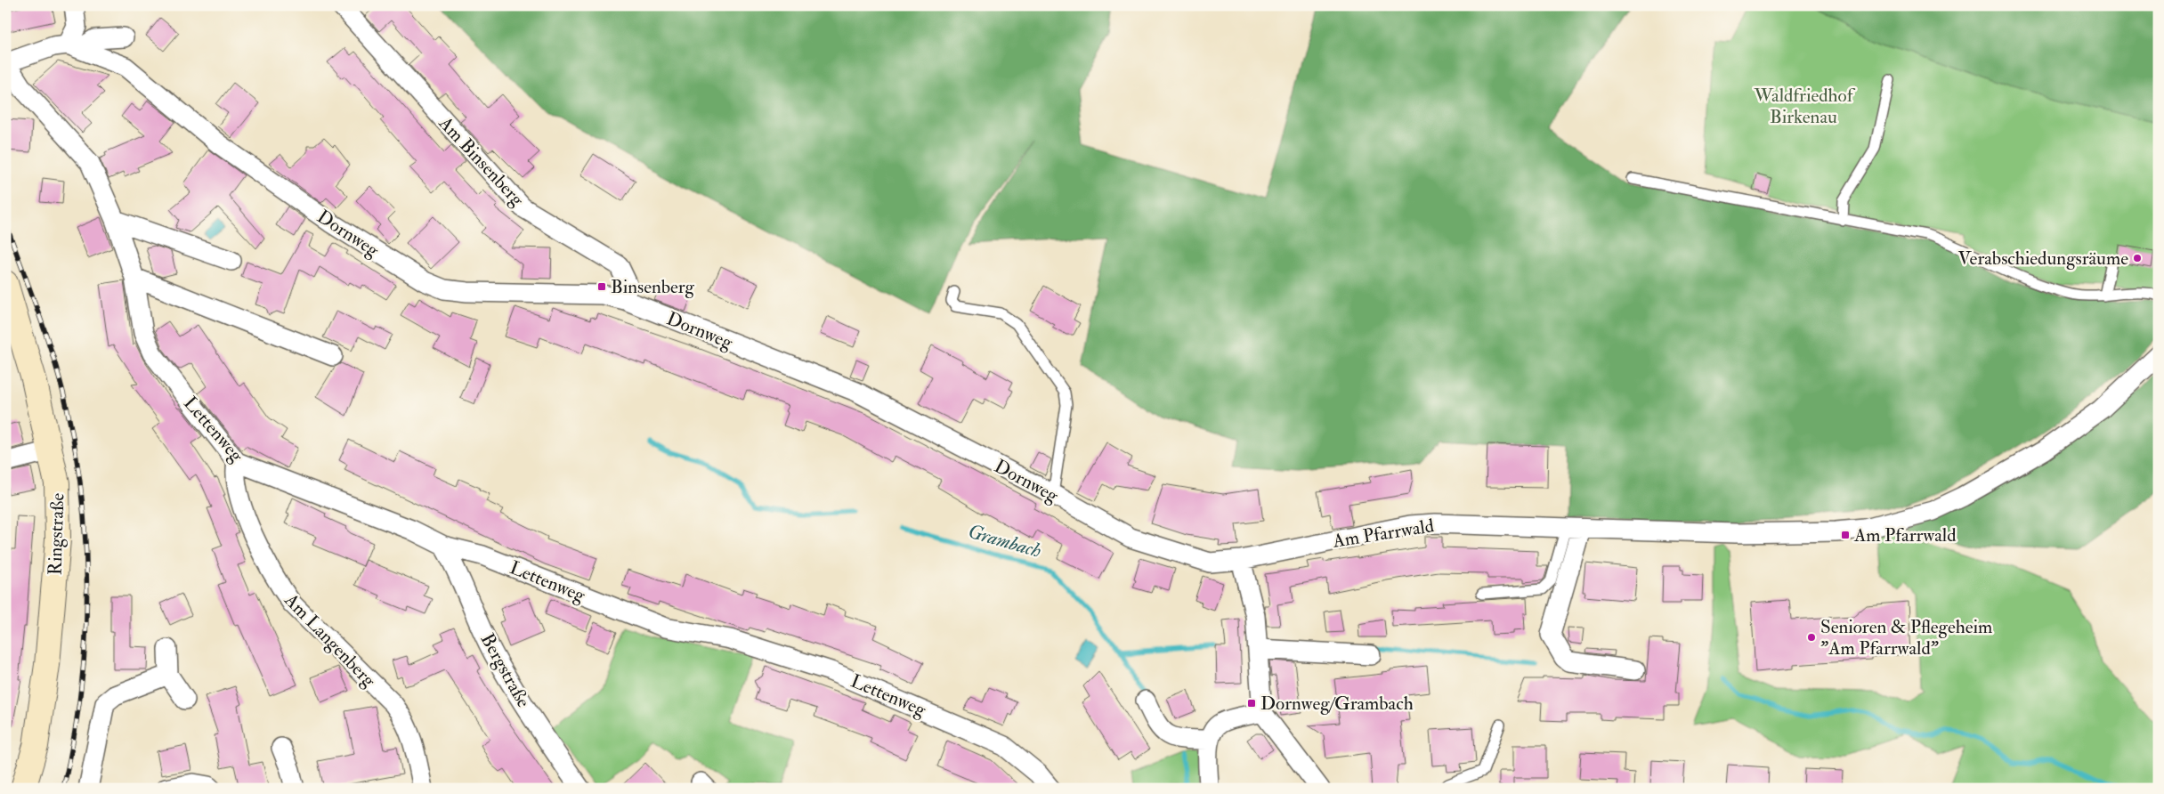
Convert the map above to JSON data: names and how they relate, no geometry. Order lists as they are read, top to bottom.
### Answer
{
  "streets": {
    "main road": ["Ringstraße"],
    "street": [
      "Am Binsenberg",
      "Dornweg",
      "Lettenweg",
      "Am Pfarrwald",
      "Am Langenberg",
      "Bergstraße"
    ]
  },
  "crossings": [
    ["Am Binsenberg", "Dornweg"],
    ["Dornweg", "Am Pfarrwald"],
    ["Lettenweg", "Am Langenberg"],
    ["Lettenweg", "Bergstraße"]
  ],
  "water": ["Grambach"],
  "parks": ["Waldfriedhof Birkenau"],
  "places": {
    "other": ["Verabschiedungsräume", "Senioren & Pflegeheim \"Am Pfarrwald\""],
    "transit": ["Binsenberg", "Am Pfarrwald", "Dornweg/Grambach"]
  }
}
